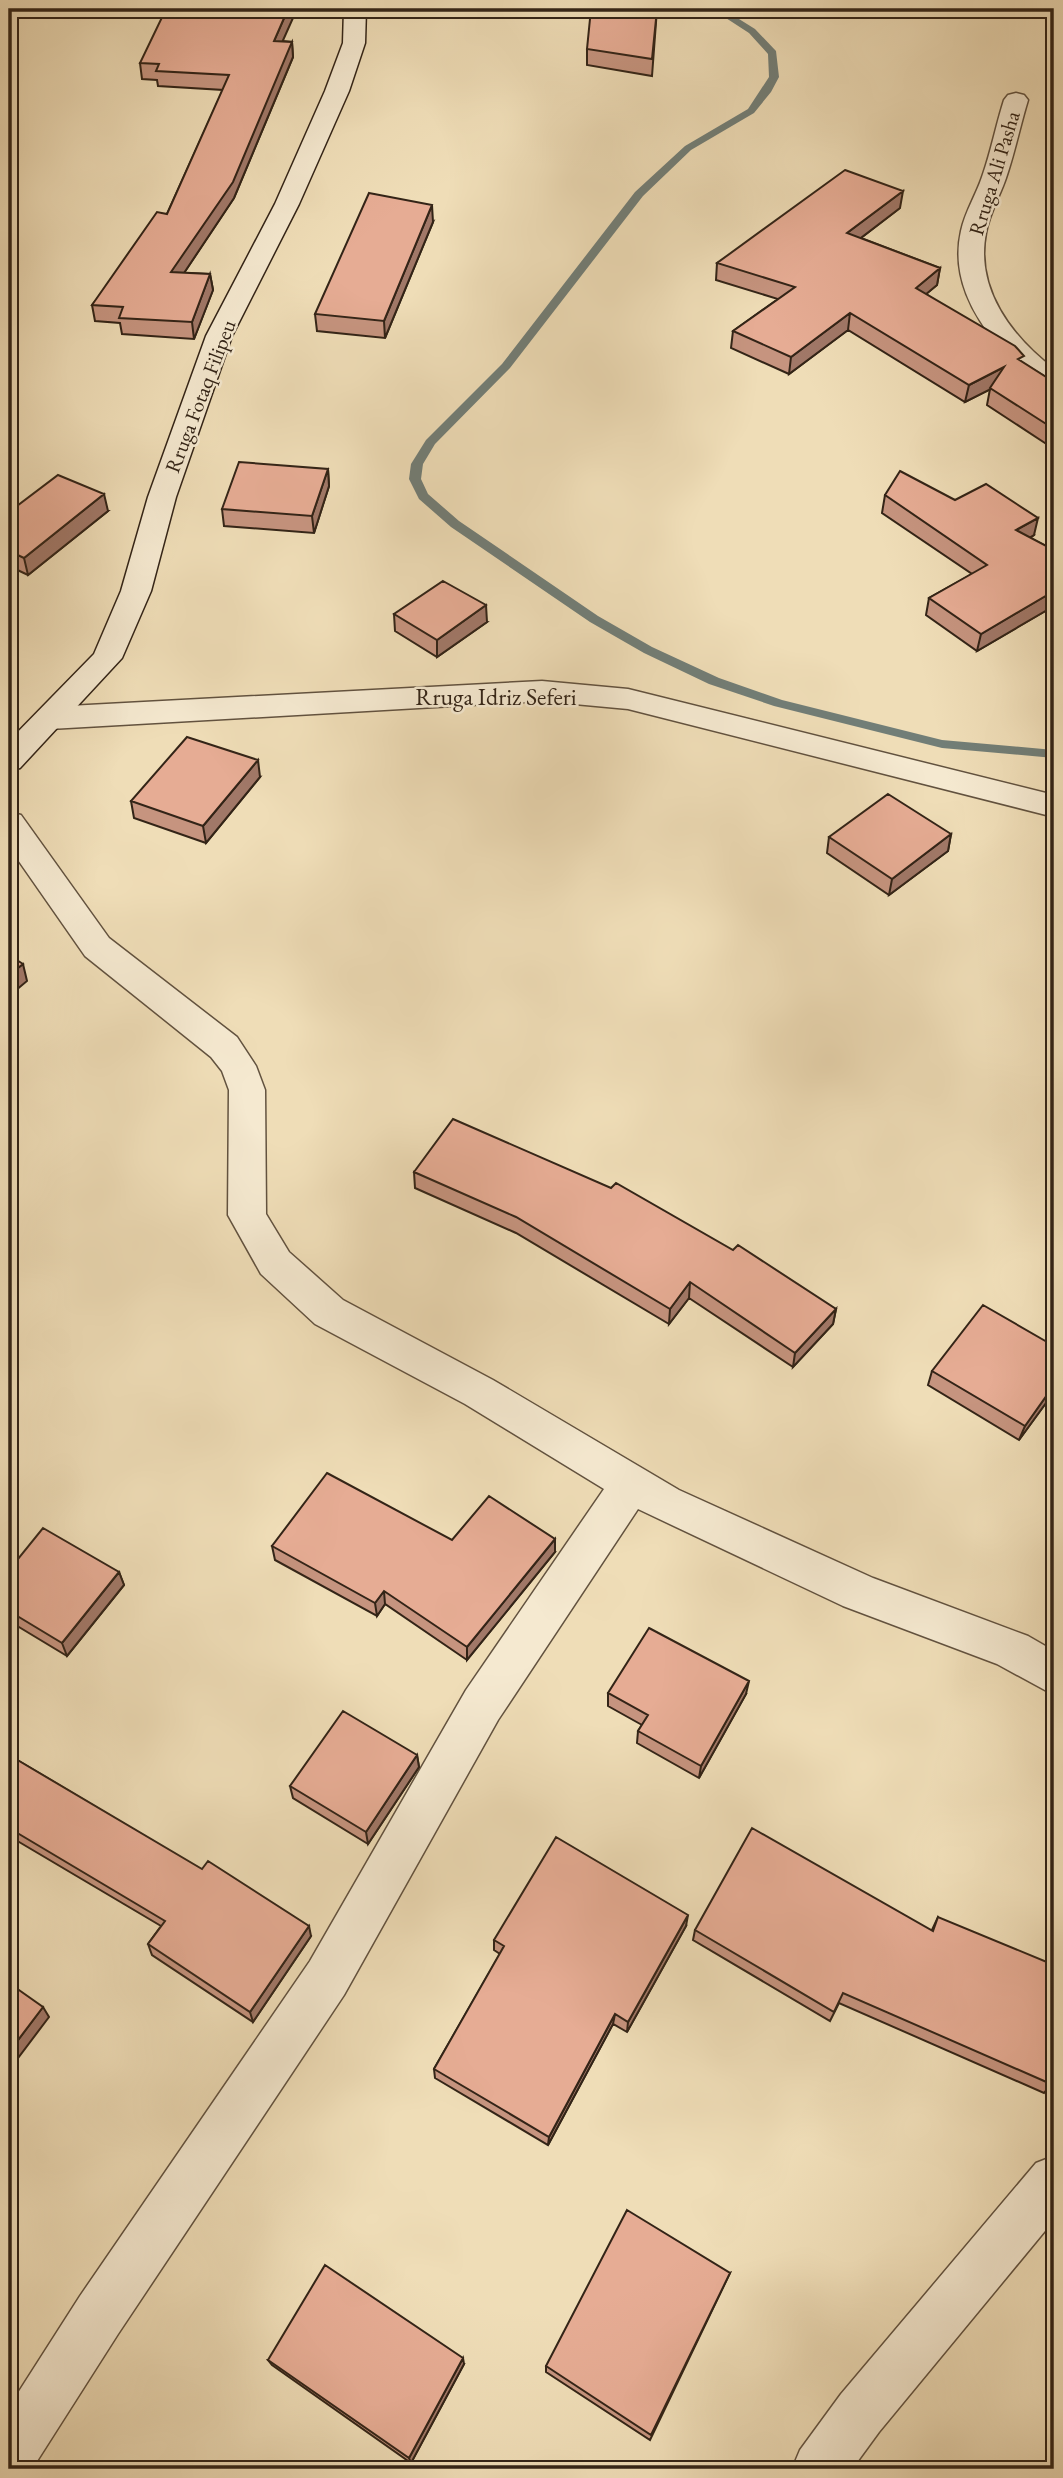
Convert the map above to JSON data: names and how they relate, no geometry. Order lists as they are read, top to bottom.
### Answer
{
  "streets": {
    "street": ["Rruga Ali Pasha", "Rruga Fotaq Filipeu", "Rruga Idriz Seferi"]
  },
  "crossings": [
    ["Rruga Fotaq Filipeu", "Rruga Idriz Seferi"]
  ]
}
